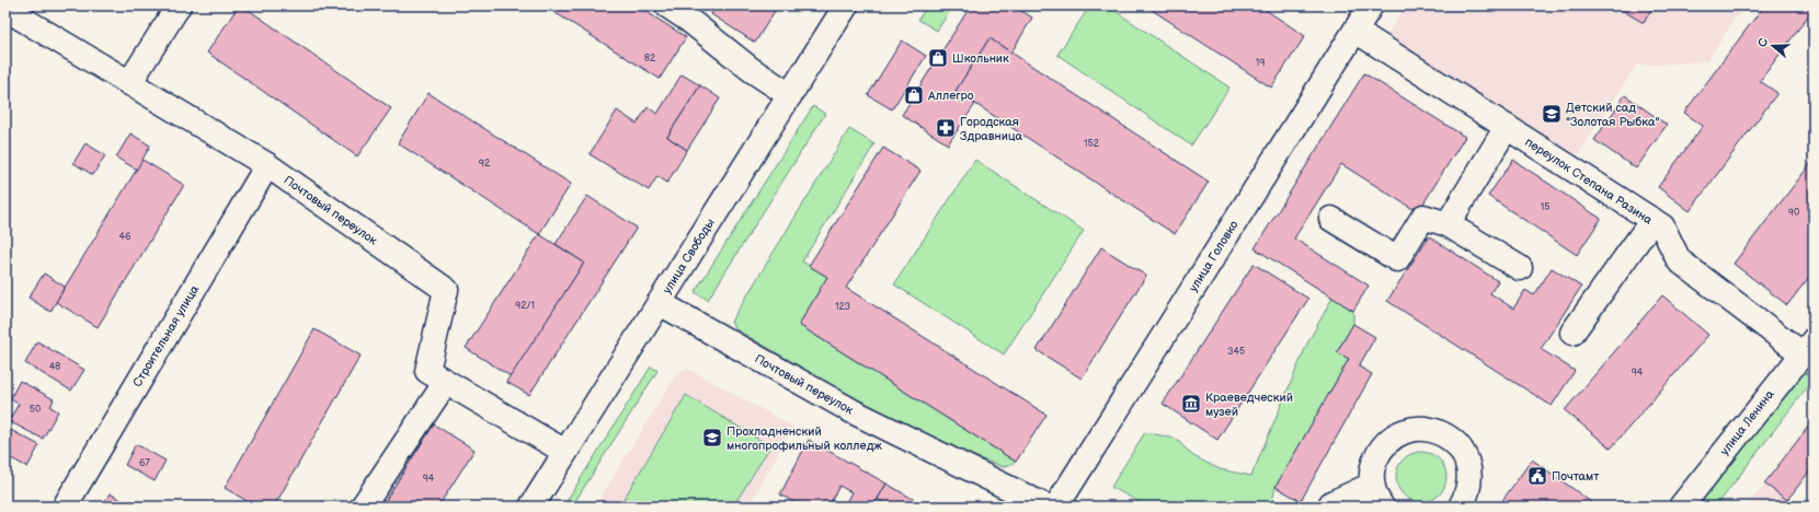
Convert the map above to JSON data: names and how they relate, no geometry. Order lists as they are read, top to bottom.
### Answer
{
  "streets": {
    "street": [
      "переулок Степана Разина",
      "Почтовый переулок",
      "улица Свободы",
      "улица Головко",
      "Строительная улица",
      "улица Ленина"
    ]
  },
  "crossings": [
    ["переулок Степана Разина", "улица Головко"],
    ["переулок Степана Разина", "улица Ленина"],
    ["Почтовый переулок", "улица Свободы"],
    ["Почтовый переулок", "Строительная улица"]
  ],
  "places": {
    "shop": ["Школьник", "Аллегро"],
    "school or university": ["Детский сад \"Золотая Рыбка\"", "Прохладненский многопрофильный колледж"],
    "pharmacy": ["Городская Здравница"],
    "museum": ["Краеведческий музей"],
    "public building": ["Почтамт"]
  },
  "house_numbers": [
    "82",
    "19",
    "152",
    "92",
    "15",
    "90",
    "46",
    "92/1",
    "123",
    "345",
    "48",
    "94",
    "50",
    "67",
    "94"
  ],
  "north": "left"
}
